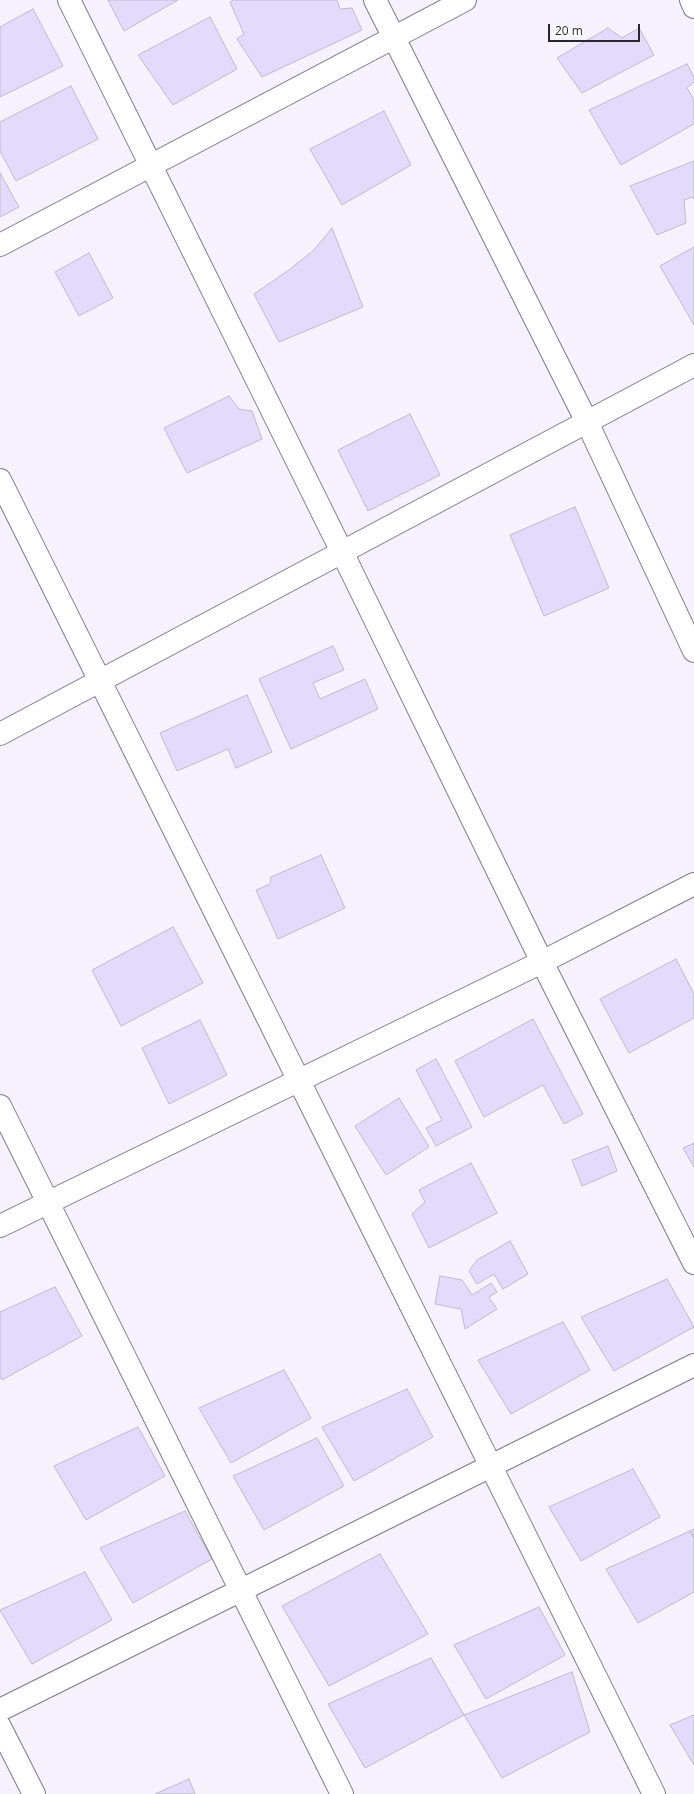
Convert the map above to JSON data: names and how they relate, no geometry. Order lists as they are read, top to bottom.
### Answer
{
  "scale_bar": "20 m"
}
